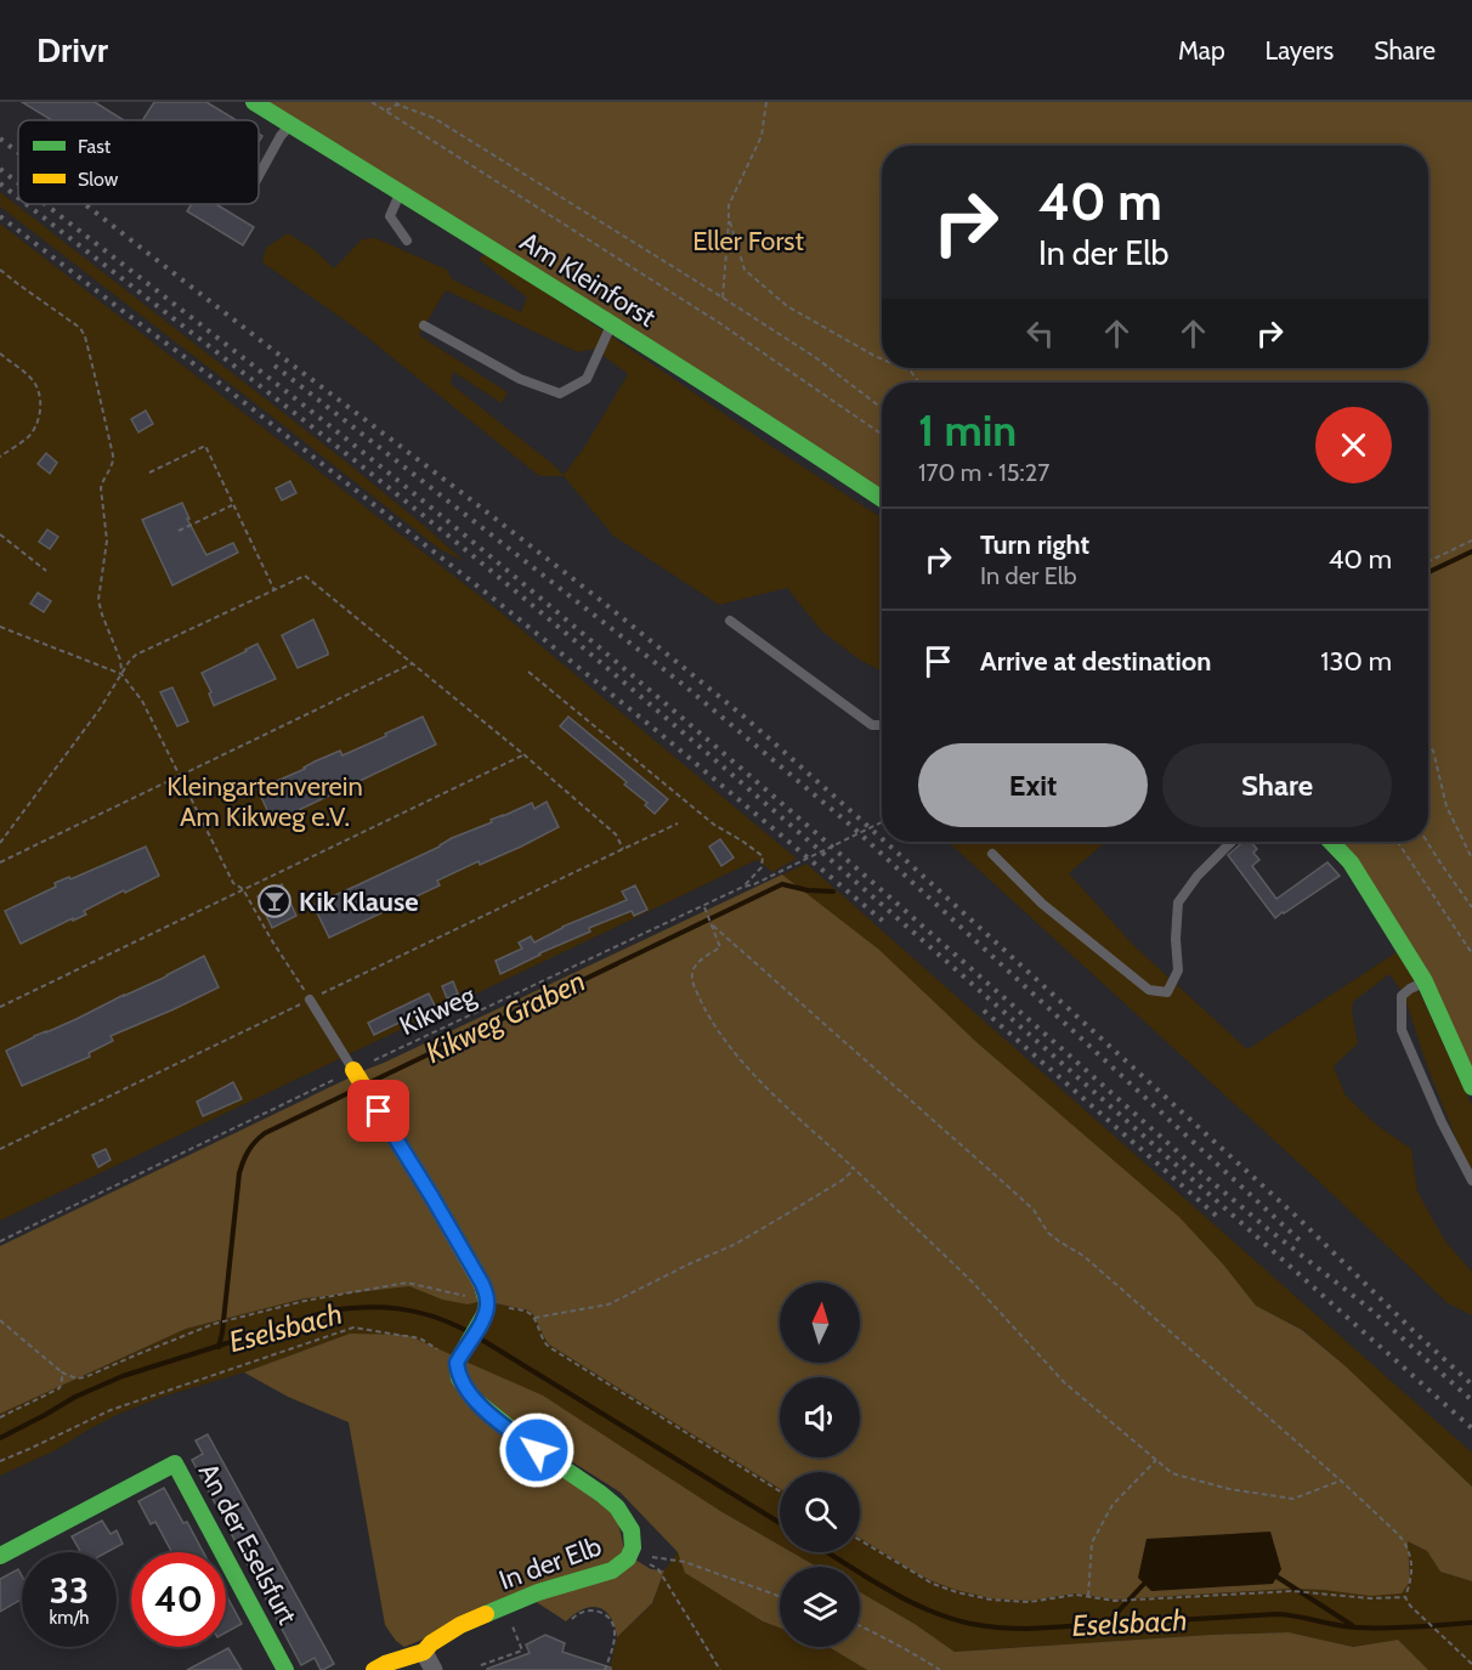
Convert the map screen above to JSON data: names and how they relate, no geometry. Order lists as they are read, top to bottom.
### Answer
{
  "streets": {
    "street": ["Am Kleinforst", "An der Eselsfurt", "In der Elb"],
    "path": ["Kikweg"]
  },
  "water": ["Kikweg Graben", "Eselsbach"],
  "parks": ["Eller Forst", "Kleingartenverein Am Kikweg e.V."],
  "places": {
    "bar": ["Kik Klause"]
  },
  "legend": ["Fast", "Slow"],
  "north": "top",
  "page": {
    "header": "Drivr",
    "nav": ["Map", "Layers", "Share"],
    "turn": ["40 m", "In der Elb"],
    "heading": ["1 min", "170 m · 15:27"],
    "list": [
      {
        "name": "Turn right",
        "note": "In der Elb",
        "value": "40 m"
      },
      {
        "name": "Arrive at destination",
        "value": "130 m"
      }
    ],
    "buttons": ["Exit", "Share"],
    "speed": "33 km/h",
    "limit": "40"
  }
}
